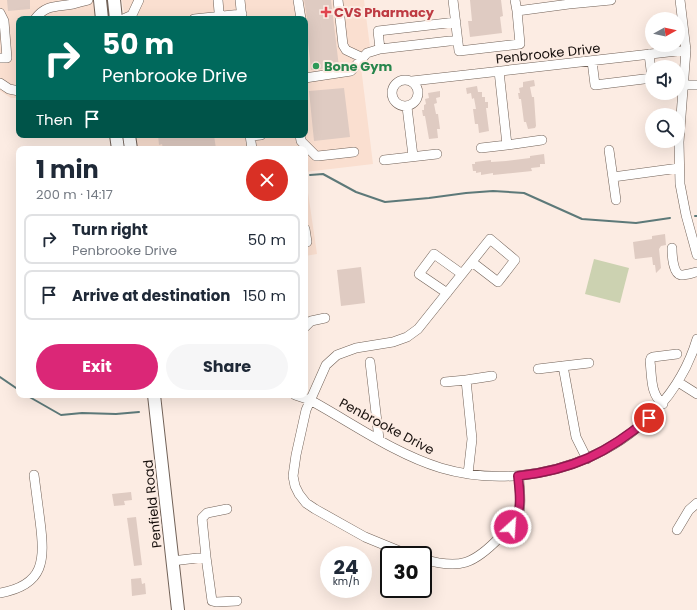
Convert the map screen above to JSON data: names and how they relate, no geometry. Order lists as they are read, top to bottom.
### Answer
{
  "streets": {
    "main road": ["Penfield Road"],
    "street": ["Penbrooke Drive"]
  },
  "places": {
    "health": ["CVS Pharmacy"],
    "other": ["Bone Gym"]
  },
  "north": "right",
  "page": {
    "turn": ["50 m", "Penbrooke Drive"],
    "then": "Then",
    "heading": ["1 min", "200 m · 14:17"],
    "list": [
      {
        "name": "Turn right",
        "note": "Penbrooke Drive",
        "value": "50 m"
      },
      {
        "name": "Arrive at destination",
        "value": "150 m"
      }
    ],
    "buttons": ["Exit", "Share"],
    "speed": "24 km/h",
    "limit": "30"
  }
}
